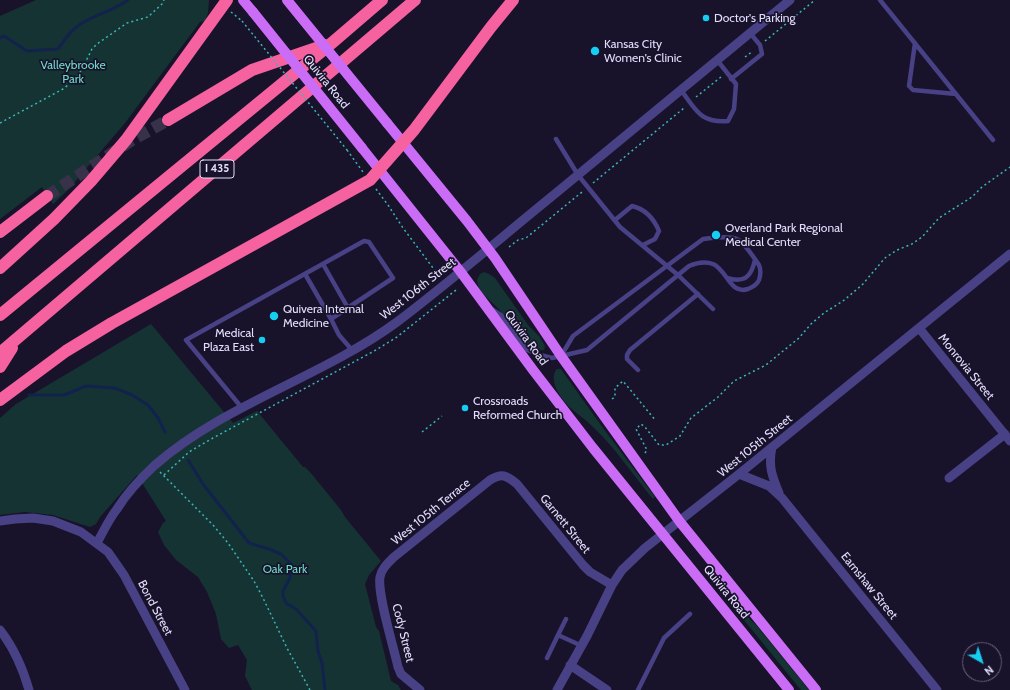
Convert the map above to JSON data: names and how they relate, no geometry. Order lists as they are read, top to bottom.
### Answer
{
  "streets": {
    "highway": ["I 435"],
    "main road": ["Quivira Road"],
    "street": [
      "West 106th Street",
      "Monrovia Street",
      "West 105th Street",
      "West 105th Terrace",
      "Garnett Street",
      "Earnshaw Street",
      "Bond Street",
      "Cody Street"
    ]
  },
  "crossings": [
    ["Quivira Road", "West 106th Street"],
    ["Quivira Road", "West 105th Street"],
    ["West 106th Street", "Bond Street"],
    ["Monrovia Street", "West 105th Street"],
    ["West 105th Street", "Garnett Street"],
    ["West 105th Street", "Earnshaw Street"],
    ["West 105th Terrace", "Garnett Street"],
    ["West 105th Terrace", "Cody Street"]
  ],
  "parks": ["Valleybrooke Park", "Oak Park"],
  "places": [
    "Doctor's Parking",
    "Kansas City Women's Clinic",
    "Overland Park Regional Medical Center",
    "Quivera Internal Medicine",
    "Medical Plaza East",
    "Crossroads Reformed Church"
  ],
  "north": "bottom right"
}
